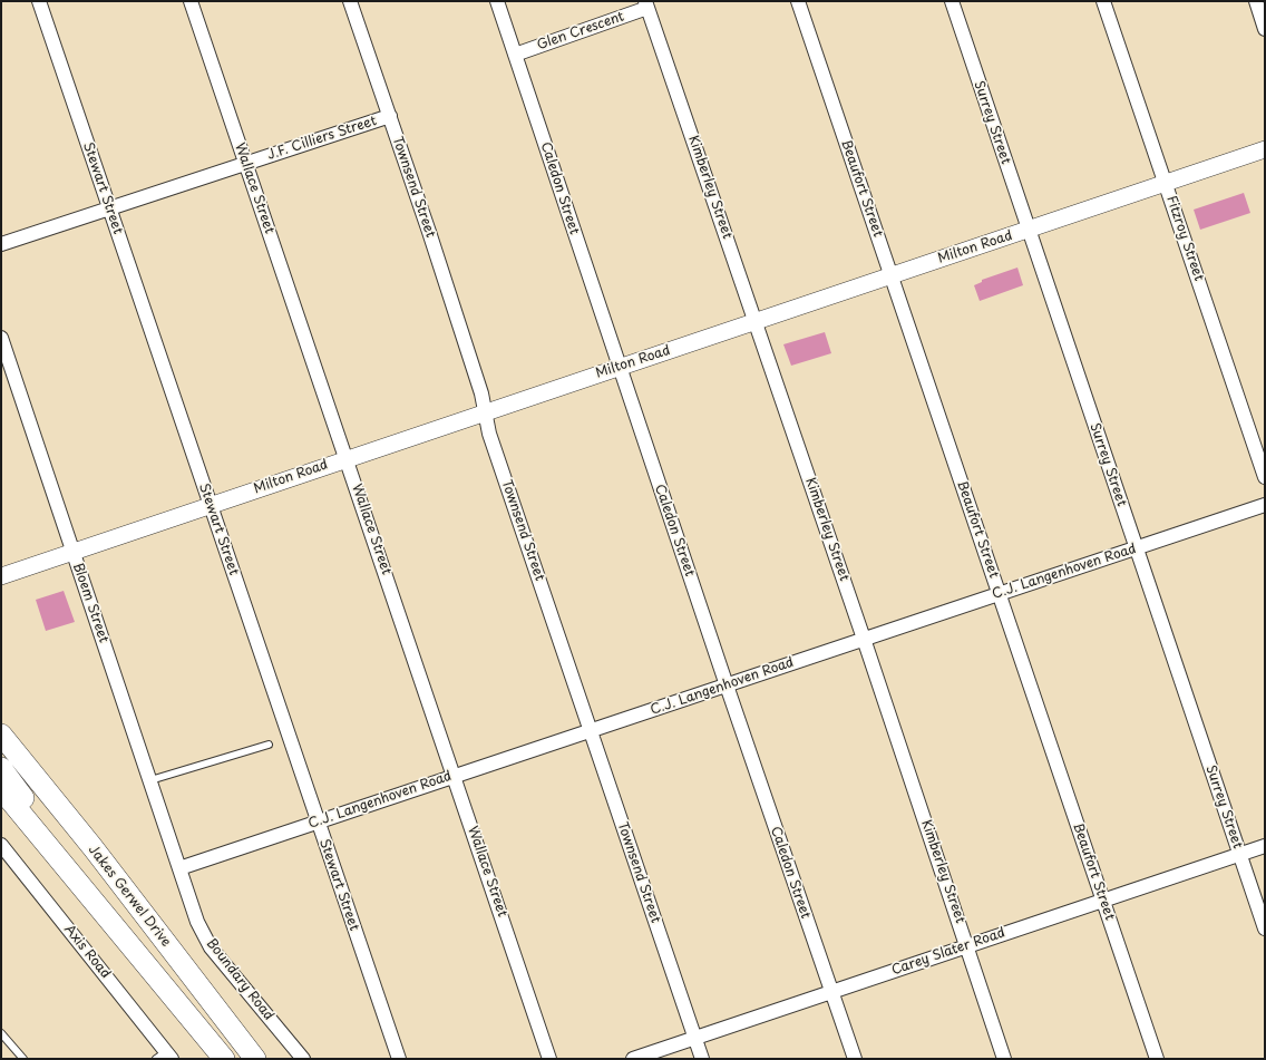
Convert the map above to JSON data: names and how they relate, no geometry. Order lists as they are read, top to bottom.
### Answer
{
  "streets": {
    "highway": ["Jakes Gerwel Drive"],
    "street": [
      "Glen Crescent",
      "Surrey Street",
      "J.F. Cilliers Street",
      "Townsend Street",
      "Kimberley Street",
      "Stewart Street",
      "Wallace Street",
      "Caledon Street",
      "Beaufort Street",
      "Fitzroy Street",
      "Milton Road",
      "C.J. Langenhoven Road",
      "Bloem Street",
      "Axis Road",
      "Carey Slater Road",
      "Boundary Road"
    ]
  },
  "crossings": [
    ["Glen Crescent", "Kimberley Street"],
    ["Glen Crescent", "Caledon Street"],
    ["Surrey Street", "Milton Road"],
    ["Surrey Street", "C.J. Langenhoven Road"],
    ["Surrey Street", "Carey Slater Road"],
    ["J.F. Cilliers Street", "Townsend Street"],
    ["J.F. Cilliers Street", "Stewart Street"],
    ["J.F. Cilliers Street", "Wallace Street"],
    ["Townsend Street", "Milton Road"],
    ["Townsend Street", "C.J. Langenhoven Road"],
    ["Townsend Street", "Carey Slater Road"],
    ["Kimberley Street", "Milton Road"],
    ["Kimberley Street", "C.J. Langenhoven Road"],
    ["Kimberley Street", "Carey Slater Road"],
    ["Stewart Street", "Milton Road"],
    ["Stewart Street", "C.J. Langenhoven Road"],
    ["Wallace Street", "Milton Road"],
    ["Wallace Street", "C.J. Langenhoven Road"],
    ["Caledon Street", "Milton Road"],
    ["Caledon Street", "C.J. Langenhoven Road"],
    ["Caledon Street", "Carey Slater Road"],
    ["Beaufort Street", "Milton Road"],
    ["Beaufort Street", "C.J. Langenhoven Road"],
    ["Beaufort Street", "Carey Slater Road"],
    ["Fitzroy Street", "Milton Road"],
    ["Milton Road", "Bloem Street"],
    ["C.J. Langenhoven Road", "Bloem Street"],
    ["C.J. Langenhoven Road", "Boundary Road"],
    ["Bloem Street", "Boundary Road"]
  ]
}
